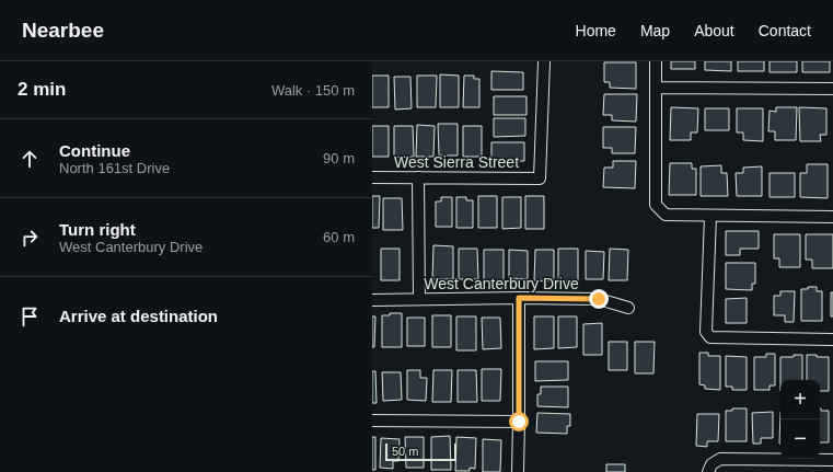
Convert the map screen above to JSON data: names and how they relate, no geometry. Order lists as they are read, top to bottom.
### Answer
{
  "streets": {
    "street": ["West Sierra Street", "West Canterbury Drive"]
  },
  "scale_bar": "50 m",
  "page": {
    "header": "Nearbee",
    "nav": [
      "Home",
      "Map",
      "About",
      "Contact"
    ],
    "heading": ["2 min", "Walk · 150 m"],
    "list": [
      ["Continue", "North 161st Drive", "90 m"],
      ["Turn right", "West Canterbury Drive", "60 m"],
      "Arrive at destination"
    ],
    "map_buttons": ["+", "−"],
    "scale": "50 m"
  }
}
